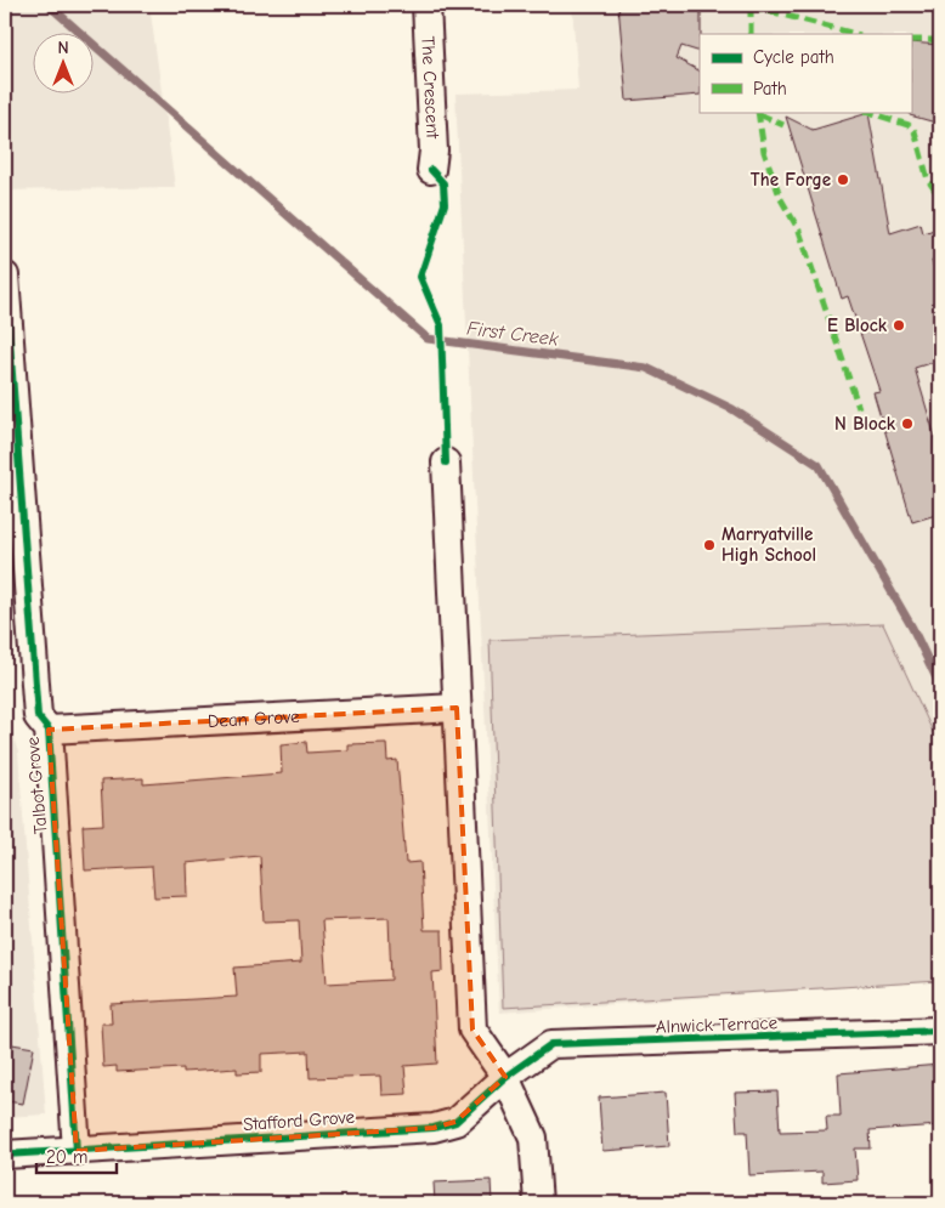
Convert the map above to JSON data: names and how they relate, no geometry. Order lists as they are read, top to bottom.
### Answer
{
  "streets": {
    "street": [
      "The Crescent",
      "Dean Grove",
      "Talbot Grove",
      "Alnwick Terrace",
      "Stafford Grove"
    ]
  },
  "crossings": [
    ["Dean Grove", "Talbot Grove"],
    ["Talbot Grove", "Stafford Grove"],
    ["Alnwick Terrace", "Stafford Grove"]
  ],
  "water": ["First Creek"],
  "places": [
    "The Forge",
    "E Block",
    "N Block",
    "Marryatville High School"
  ],
  "legend": ["Cycle path", "Path"],
  "scale_bar": "20 m",
  "north": "top"
}
